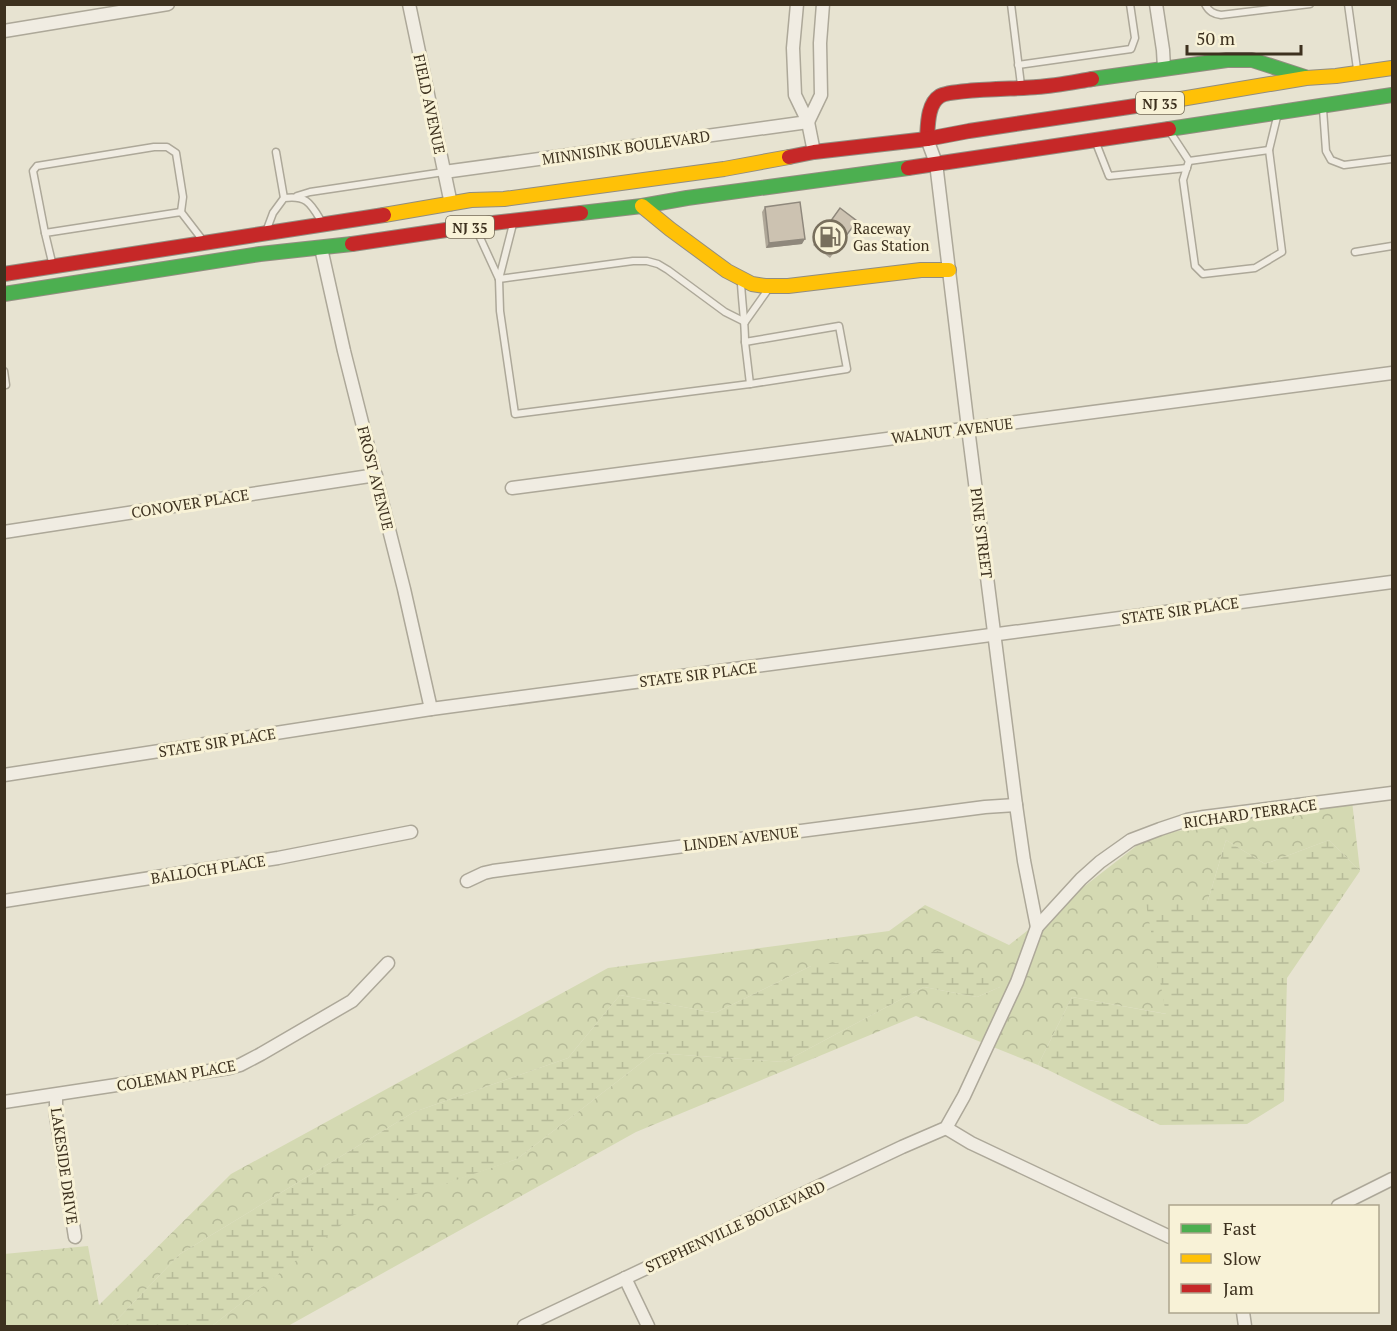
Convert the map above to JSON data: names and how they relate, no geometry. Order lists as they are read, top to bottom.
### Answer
{
  "streets": {
    "highway": ["NJ 35"],
    "street": [
      "FIELD AVENUE",
      "MINNISINK BOULEVARD",
      "WALNUT AVENUE",
      "FROST AVENUE",
      "CONOVER PLACE",
      "PINE STREET",
      "STATE SIR PLACE",
      "RICHARD TERRACE",
      "LINDEN AVENUE",
      "BALLOCH PLACE",
      "COLEMAN PLACE",
      "LAKESIDE DRIVE",
      "STEPHENVILLE BOULEVARD"
    ]
  },
  "crossings": [
    ["NJ 35", "FIELD AVENUE"],
    ["NJ 35", "FROST AVENUE"],
    ["NJ 35", "PINE STREET"],
    ["FIELD AVENUE", "MINNISINK BOULEVARD"],
    ["WALNUT AVENUE", "PINE STREET"],
    ["FROST AVENUE", "CONOVER PLACE"],
    ["FROST AVENUE", "STATE SIR PLACE"],
    ["PINE STREET", "STATE SIR PLACE"],
    ["PINE STREET", "RICHARD TERRACE"],
    ["PINE STREET", "LINDEN AVENUE"],
    ["COLEMAN PLACE", "LAKESIDE DRIVE"]
  ],
  "places": {
    "fuel station": ["Raceway Gas Station"]
  },
  "legend": ["Fast", "Slow", "Jam"],
  "scale_bar": "50 m"
}
